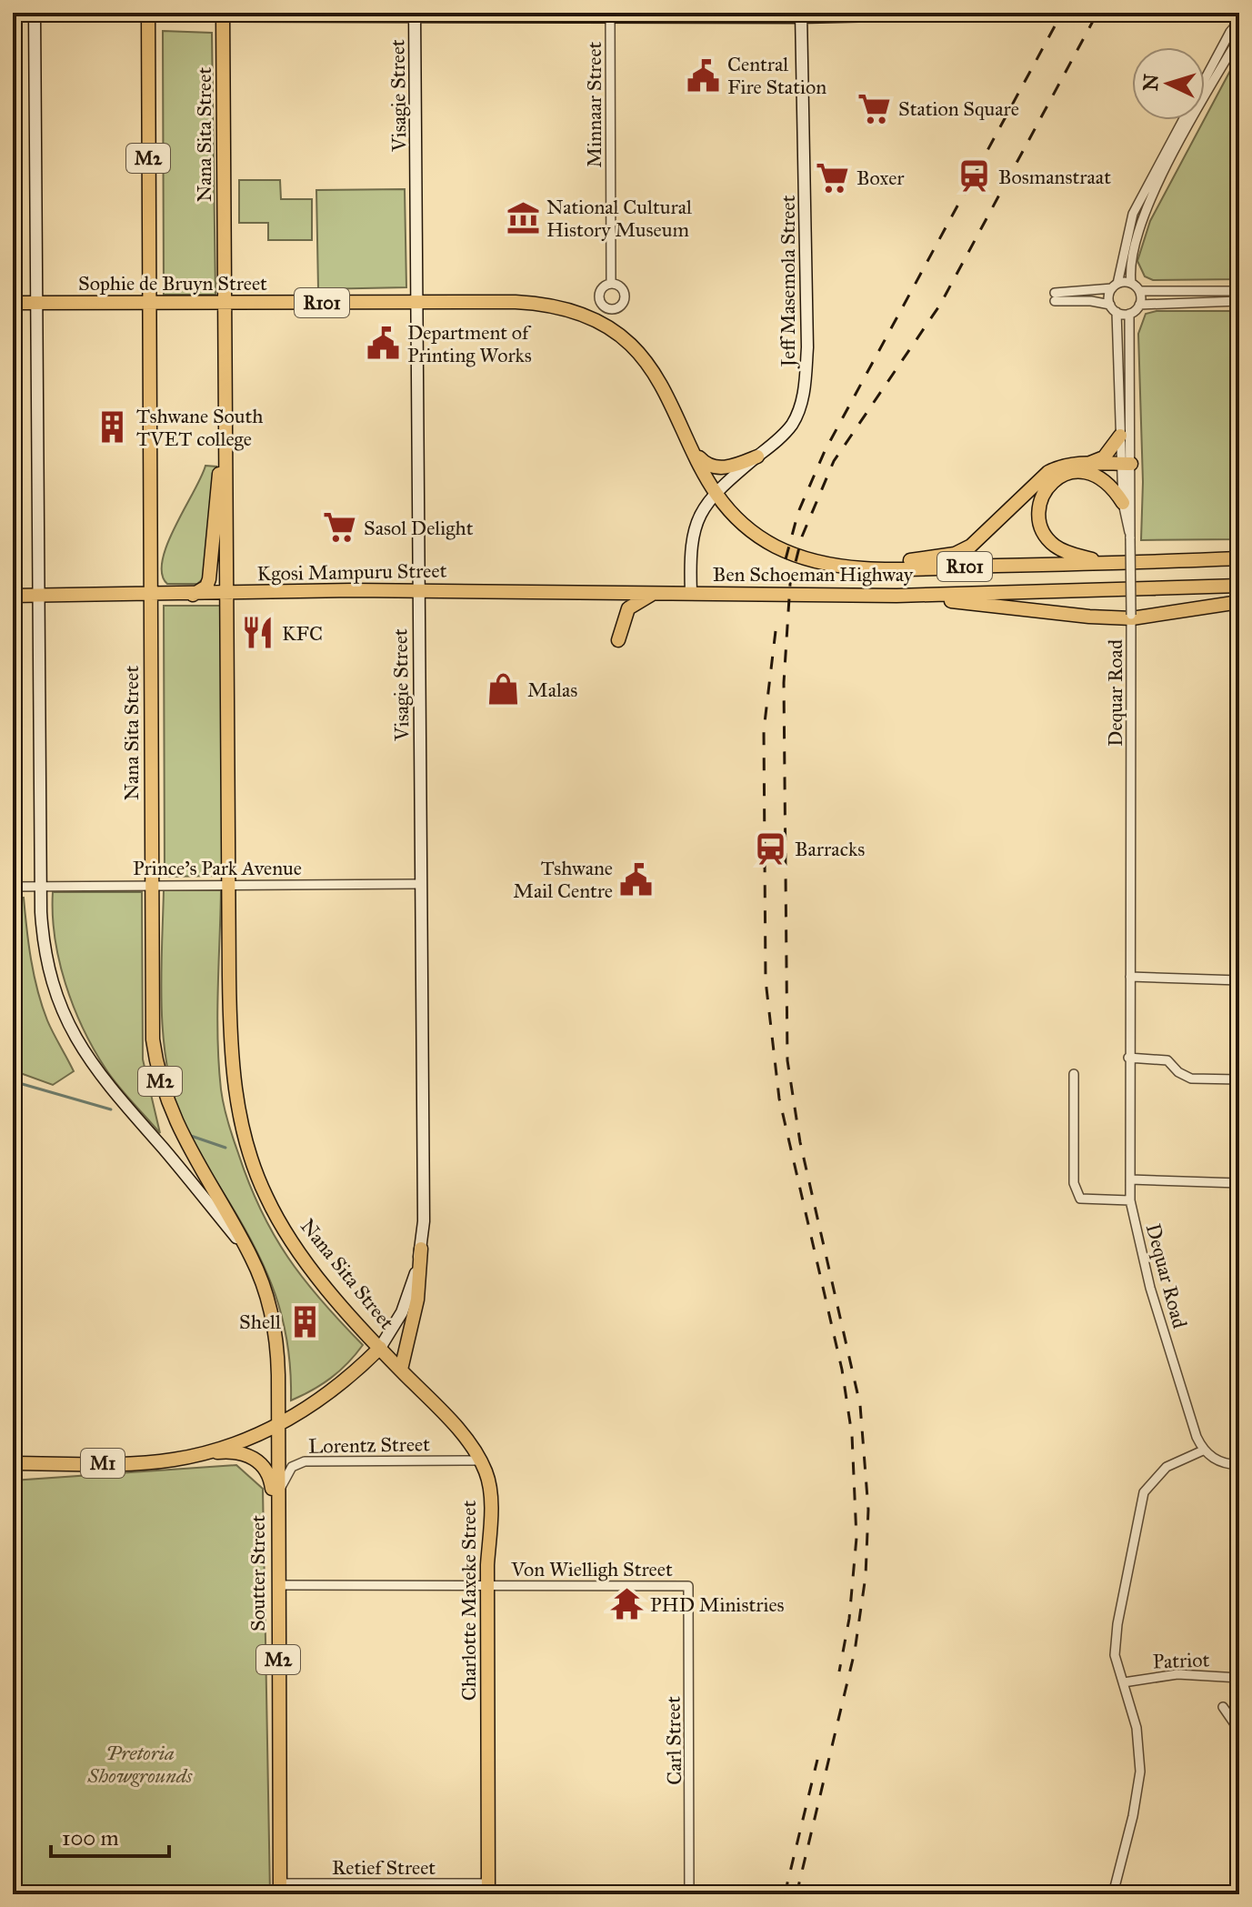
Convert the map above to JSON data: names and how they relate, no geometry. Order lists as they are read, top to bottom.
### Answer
{
  "streets": {
    "main road": [
      "Nana Sita Street",
      "M2",
      "Sophie de Bruyn Street",
      "R101",
      "Kgosi Mampuru Street",
      "Ben Schoeman Highway",
      "M1",
      "Soutter Street",
      "Charlotte Maxeke Street"
    ],
    "street": [
      "Visagie Street",
      "Minnaar Street",
      "Jeff Masemola Street",
      "Dequar Road",
      "Prince's Park Avenue",
      "Lorentz Street",
      "Von Wielligh Street",
      "Patriot",
      "Carl Street",
      "Retief Street"
    ]
  },
  "crossings": [
    ["Visagie Street", "Nana Sita Street"],
    ["Visagie Street", "Sophie de Bruyn Street"],
    ["Visagie Street", "Kgosi Mampuru Street"],
    ["Visagie Street", "Prince's Park Avenue"],
    ["Visagie Street", "M1"],
    ["Visagie Street", "Charlotte Maxeke Street"],
    ["Nana Sita Street", "Sophie de Bruyn Street"],
    ["Nana Sita Street", "Kgosi Mampuru Street"],
    ["Nana Sita Street", "Prince's Park Avenue"],
    ["Nana Sita Street", "M1"],
    ["Nana Sita Street", "Soutter Street"],
    ["Nana Sita Street", "Charlotte Maxeke Street"],
    ["Jeff Masemola Street", "Sophie de Bruyn Street"],
    ["Jeff Masemola Street", "Kgosi Mampuru Street"],
    ["Jeff Masemola Street", "Ben Schoeman Highway"],
    ["Sophie de Bruyn Street", "Ben Schoeman Highway"],
    ["Kgosi Mampuru Street", "Ben Schoeman Highway"],
    ["Lorentz Street", "Soutter Street"],
    ["Lorentz Street", "Charlotte Maxeke Street"],
    ["M1", "Soutter Street"],
    ["M1", "Charlotte Maxeke Street"],
    ["Von Wielligh Street", "Soutter Street"],
    ["Von Wielligh Street", "Charlotte Maxeke Street"],
    ["Von Wielligh Street", "Carl Street"],
    ["Soutter Street", "Retief Street"],
    ["Charlotte Maxeke Street", "Retief Street"]
  ],
  "parks": ["Pretoria Showgrounds"],
  "places": {
    "public building": ["Central Fire Station", "Department of Printing Works", "Tshwane Mail Centre"],
    "supermarket": ["Station Square", "Boxer", "Sasol Delight"],
    "station": ["Bosmanstraat", "Barracks"],
    "museum": ["National Cultural History Museum"],
    "building": ["Tshwane South TVET college", "Shell"],
    "restaurant": ["KFC"],
    "shop": ["Malas"],
    "temple": ["PHD Ministries"]
  },
  "scale_bar": "100 m",
  "north": "left"
}
